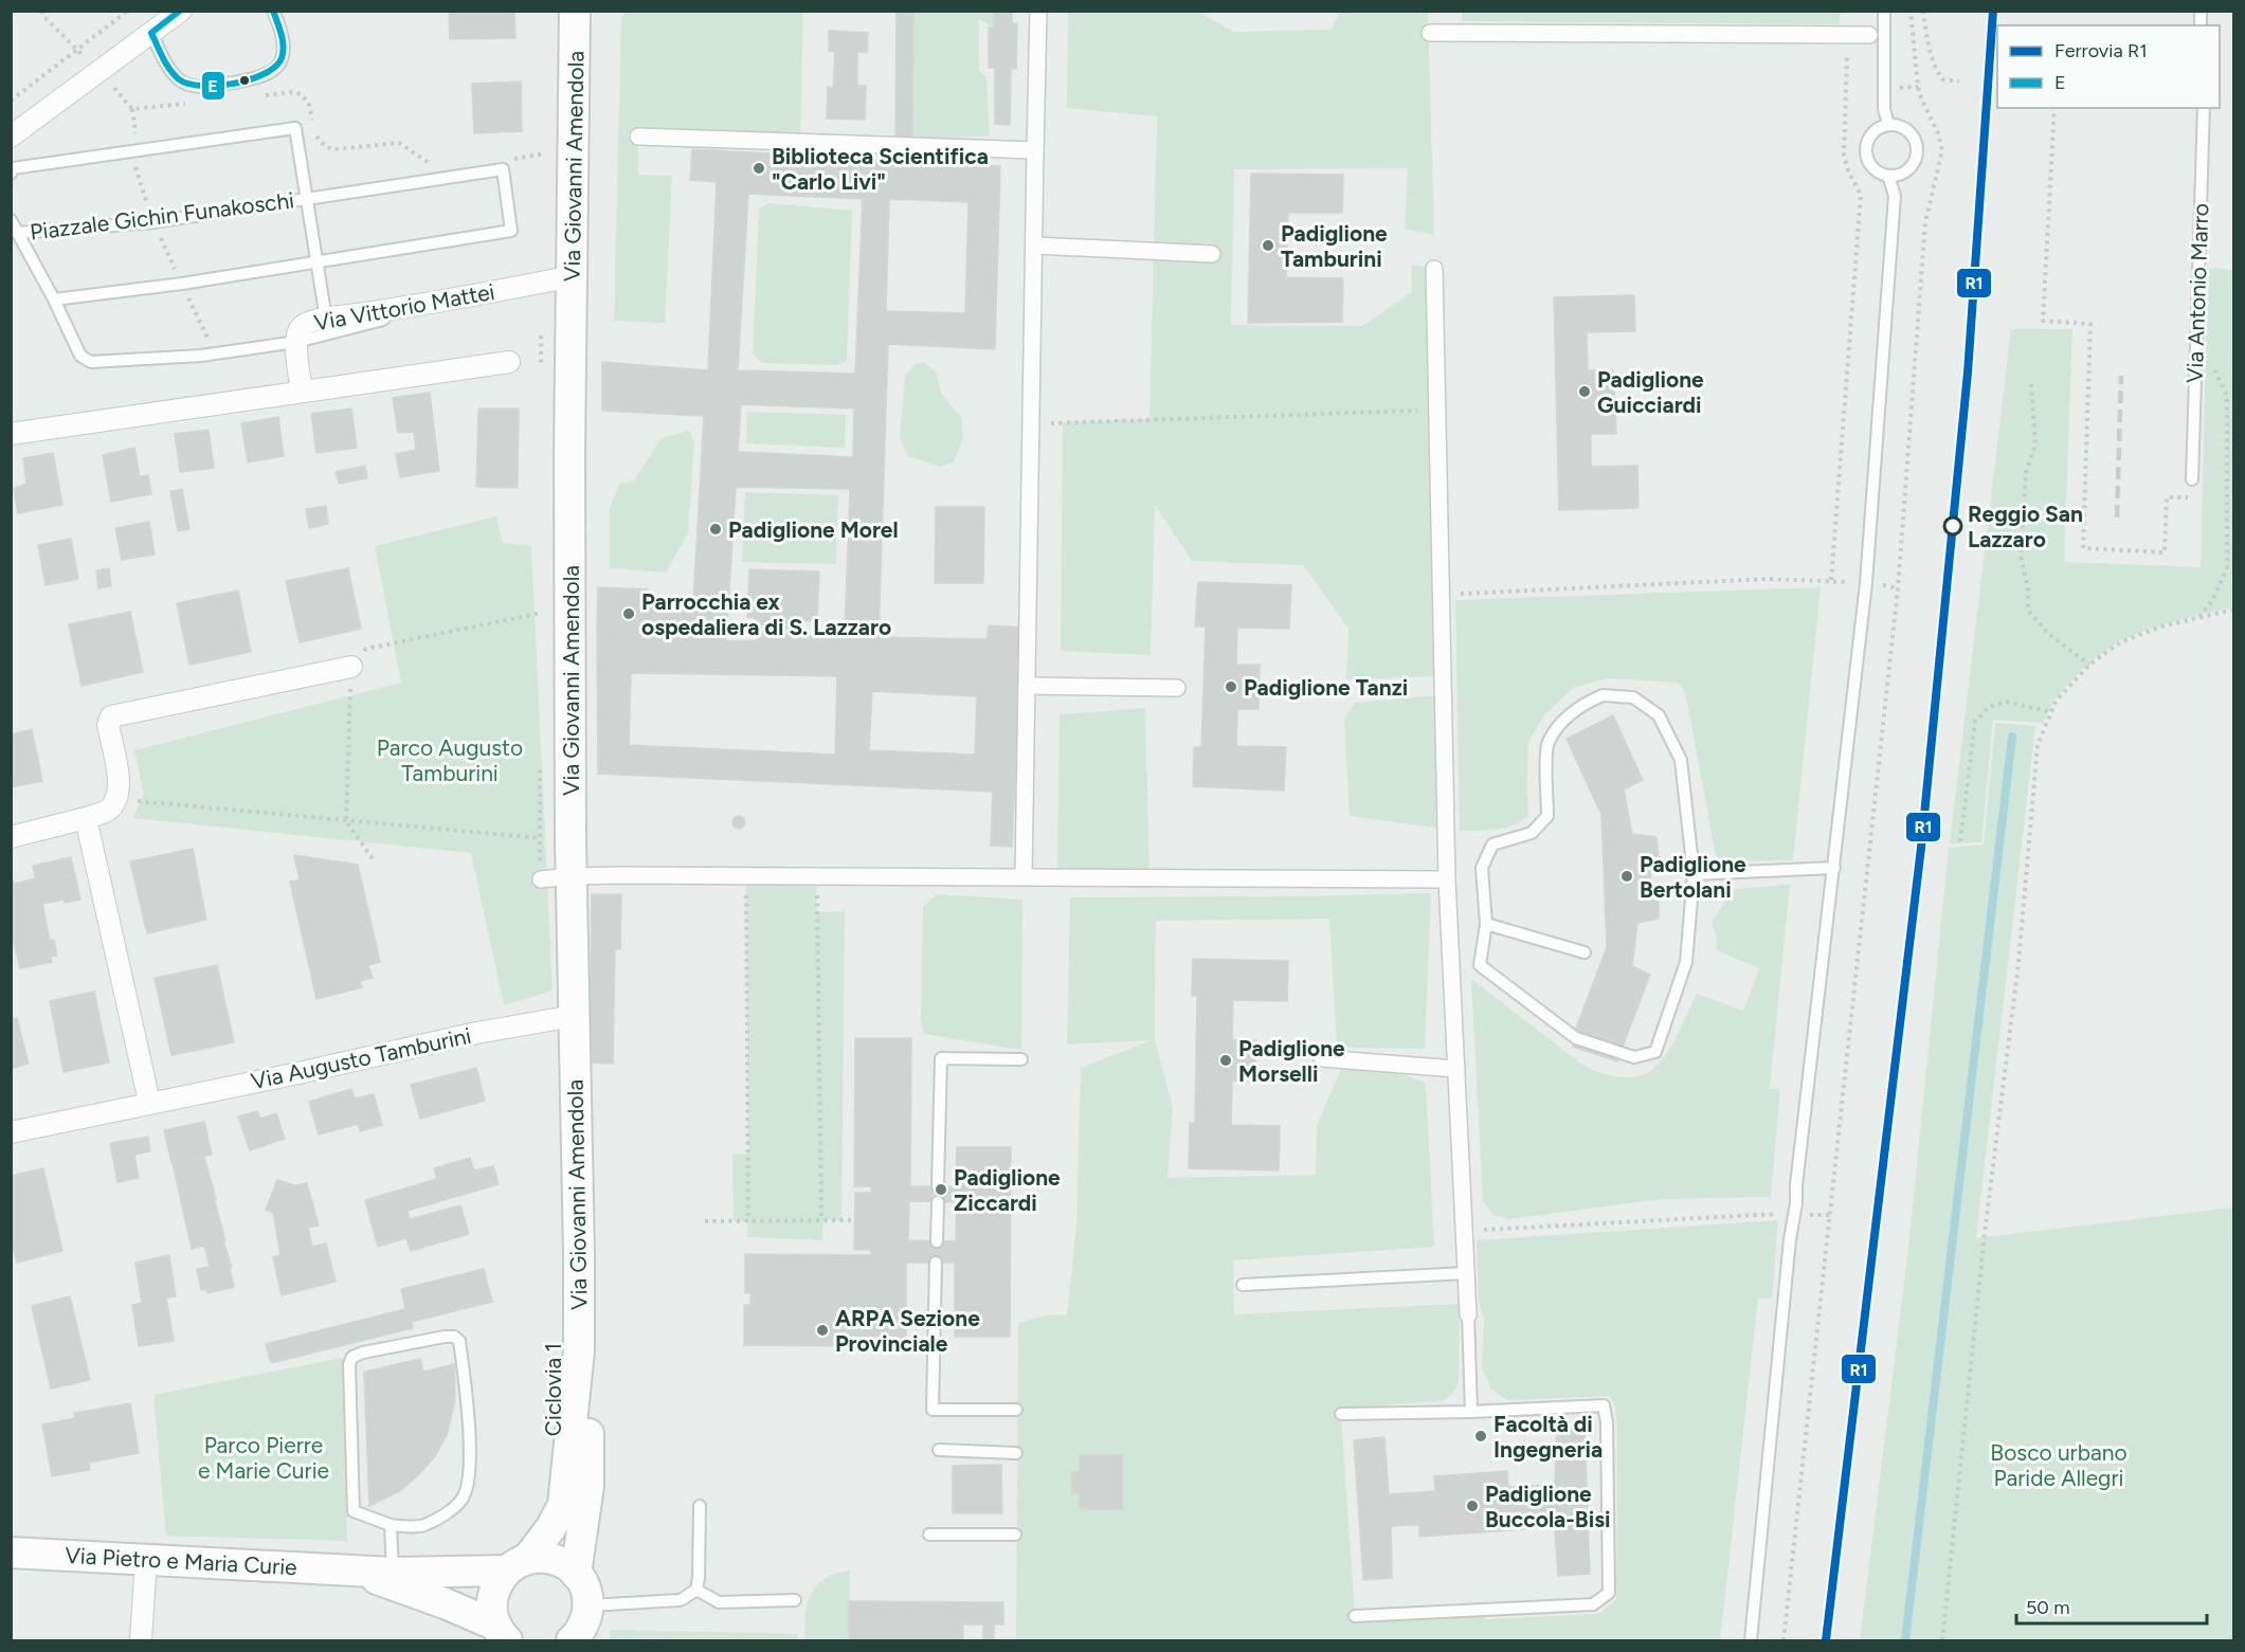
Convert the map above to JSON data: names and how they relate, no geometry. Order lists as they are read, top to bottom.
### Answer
{
  "streets": {
    "main road": ["Via Giovanni Amendola", "Via Pietro e Maria Curie"],
    "street": ["Via Vittorio Mattei", "Via Augusto Tamburini"],
    "lane": ["Piazzale Gichin Funakoschi", "Via Antonio Marro"]
  },
  "crossings": [
    ["Via Giovanni Amendola", "Via Vittorio Mattei"],
    ["Via Giovanni Amendola", "Via Augusto Tamburini"],
    ["Via Giovanni Amendola", "Via Pietro e Maria Curie"],
    ["Piazzale Gichin Funakoschi", "Via Vittorio Mattei"]
  ],
  "parks": ["Parco Augusto Tamburini", "Parco Pierre e Marie Curie", "Bosco urbano Paride Allegri"],
  "places": [
    "Biblioteca Scientifica \"Carlo Livi\"",
    "Padiglione Tamburini",
    "Padiglione Guicciardi",
    "Reggio San Lazzaro",
    "Padiglione Morel",
    "Parrocchia ex ospedaliera di S. Lazzaro",
    "Padiglione Tanzi",
    "Padiglione Bertolani",
    "Padiglione Morselli",
    "Padiglione Ziccardi",
    "ARPA Sezione Provinciale",
    "Facoltà di Ingegneria",
    "Padiglione Buccola-Bisi"
  ],
  "lines": ["rail line R1", "transit line E"],
  "legend": ["Ferrovia R1", "E"],
  "scale_bar": "50 m"
}
